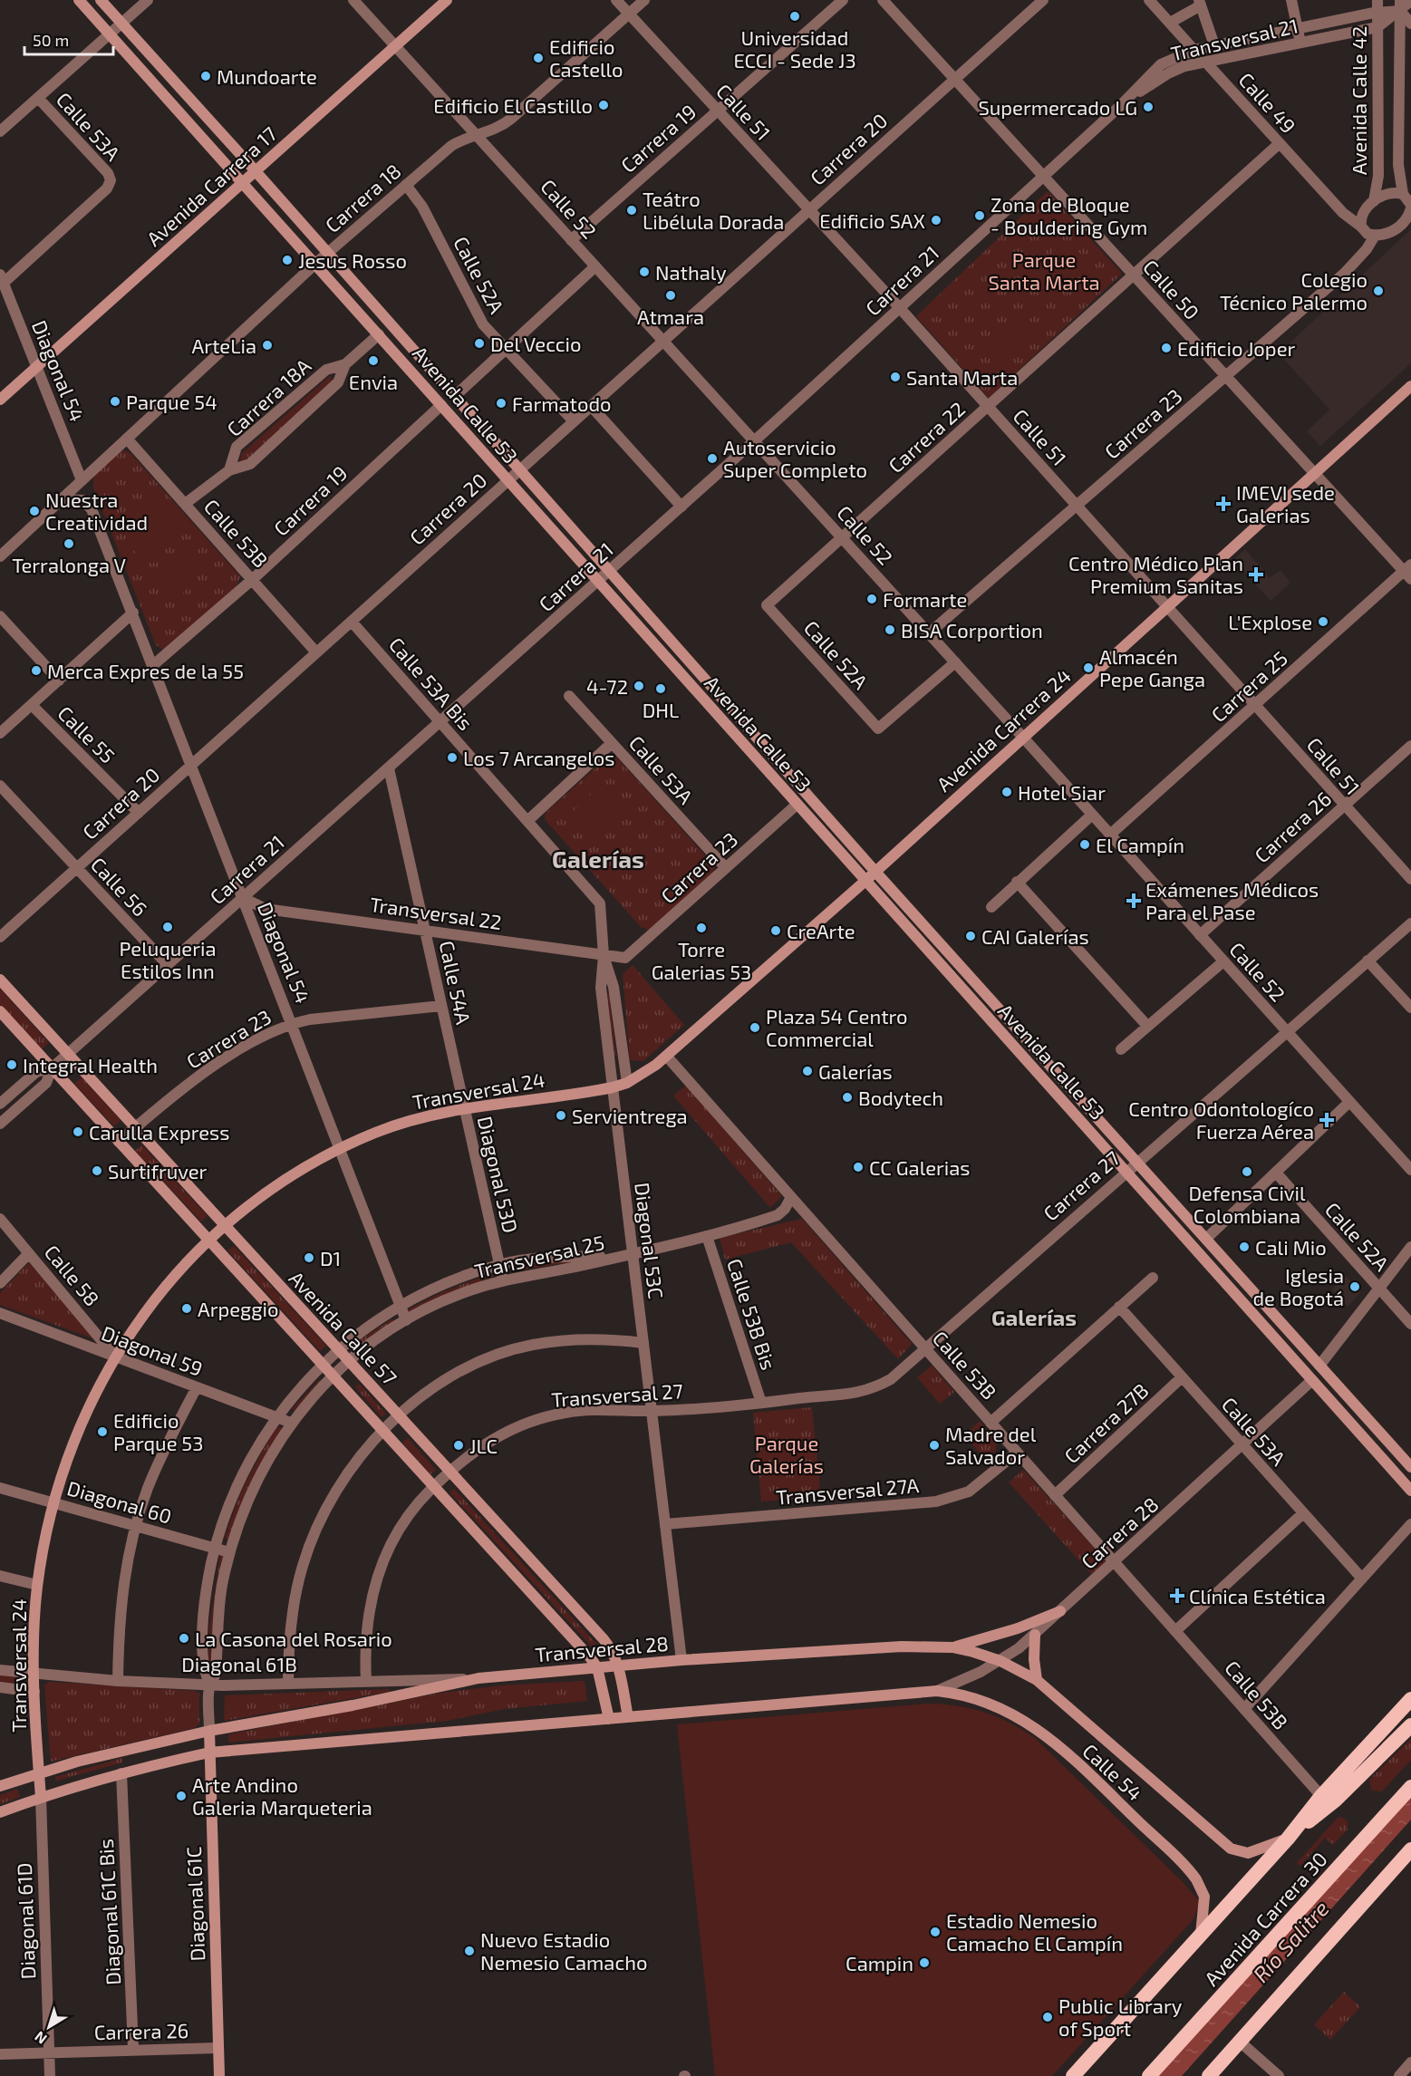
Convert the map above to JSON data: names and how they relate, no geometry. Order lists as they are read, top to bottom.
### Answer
{
  "streets": {
    "highway": ["Avenida Carrera 30"],
    "main road": [
      "Avenida Carrera 17",
      "Avenida Calle 53",
      "Avenida Carrera 24",
      "Transversal 24",
      "Avenida Calle 57",
      "Transversal 28",
      "Calle 54",
      "Diagonal 61C"
    ],
    "street": [
      "Transversal 21",
      "Avenida Calle 42",
      "Calle 49",
      "Calle 51",
      "Calle 53A",
      "Carrera 19",
      "Carrera 20",
      "Carrera 18",
      "Calle 52",
      "Calle 52A",
      "Carrera 21",
      "Calle 50",
      "Diagonal 54",
      "Carrera 18A",
      "Carrera 23",
      "Carrera 22",
      "Calle 53B",
      "Calle 53A Bis",
      "Carrera 25",
      "Calle 55",
      "Carrera 26",
      "Calle 56",
      "Transversal 22",
      "Calle 54A",
      "Diagonal 53D",
      "Carrera 27",
      "Diagonal 53C",
      "Transversal 25",
      "Calle 58",
      "Calle 53B Bis",
      "Diagonal 59",
      "Transversal 27",
      "Carrera 27B",
      "Transversal 27A",
      "Diagonal 60",
      "Carrera 28",
      "Diagonal 61B",
      "Diagonal 61C Bis",
      "Diagonal 61D"
    ]
  },
  "crossings": [
    ["Transversal 21", "Avenida Calle 42"],
    ["Transversal 21", "Calle 49"],
    ["Transversal 21", "Carrera 21"],
    ["Avenida Calle 42", "Calle 49"],
    ["Calle 49", "Carrera 23"],
    ["Calle 49", "Carrera 22"],
    ["Calle 51", "Carrera 19"],
    ["Calle 51", "Carrera 20"],
    ["Calle 51", "Carrera 18"],
    ["Calle 51", "Carrera 21"],
    ["Calle 51", "Carrera 23"],
    ["Calle 51", "Carrera 22"],
    ["Calle 51", "Carrera 25"],
    ["Calle 51", "Avenida Carrera 24"],
    ["Calle 51", "Carrera 26"],
    ["Calle 53A", "Diagonal 54"],
    ["Calle 53A", "Carrera 23"],
    ["Calle 53A", "Carrera 27B"],
    ["Calle 53A", "Carrera 28"],
    ["Carrera 19", "Calle 52"],
    ["Carrera 19", "Diagonal 54"],
    ["Carrera 19", "Avenida Calle 53"],
    ["Carrera 19", "Calle 53B"],
    ["Carrera 20", "Calle 52"],
    ["Carrera 20", "Calle 52A"],
    ["Carrera 20", "Calle 50"],
    ["Carrera 20", "Diagonal 54"],
    ["Carrera 20", "Avenida Calle 53"],
    ["Carrera 20", "Calle 53B"],
    ["Carrera 20", "Calle 53A Bis"],
    ["Carrera 20", "Calle 55"],
    ["Carrera 20", "Calle 56"],
    ["Avenida Carrera 17", "Calle 52"],
    ["Avenida Carrera 17", "Diagonal 54"],
    ["Avenida Carrera 17", "Avenida Calle 53"],
    ["Carrera 18", "Calle 52"],
    ["Carrera 18", "Calle 52A"],
    ["Carrera 18", "Diagonal 54"],
    ["Carrera 18", "Avenida Calle 53"],
    ["Carrera 18", "Calle 53B"],
    ["Calle 52", "Calle 52A"],
    ["Calle 52", "Carrera 21"],
    ["Calle 52", "Carrera 23"],
    ["Calle 52", "Carrera 22"],
    ["Calle 52", "Carrera 25"],
    ["Calle 52", "Avenida Carrera 24"],
    ["Calle 52", "Carrera 26"],
    ["Calle 52", "Carrera 27"],
    ["Calle 52A", "Carrera 22"],
    ["Carrera 21", "Calle 50"],
    ["Carrera 21", "Diagonal 54"],
    ["Carrera 21", "Avenida Calle 53"],
    ["Carrera 21", "Calle 53A Bis"],
    ["Carrera 21", "Calle 56"],
    ["Carrera 21", "Transversal 22"],
    ["Carrera 21", "Calle 54A"],
    ["Carrera 21", "Avenida Calle 57"],
    ["Calle 50", "Carrera 23"],
    ["Calle 50", "Carrera 22"],
    ["Calle 50", "Carrera 25"],
    ["Calle 50", "Avenida Carrera 24"],
    ["Diagonal 54", "Carrera 23"],
    ["Diagonal 54", "Transversal 22"],
    ["Diagonal 54", "Transversal 24"],
    ["Diagonal 54", "Transversal 25"],
    ["Carrera 18A", "Avenida Calle 53"],
    ["Carrera 18A", "Calle 53B"],
    ["Avenida Calle 53", "Carrera 23"],
    ["Avenida Calle 53", "Avenida Carrera 24"],
    ["Avenida Calle 53", "Carrera 27"],
    ["Avenida Calle 53", "Carrera 28"],
    ["Carrera 23", "Transversal 22"],
    ["Carrera 23", "Calle 54A"],
    ["Carrera 23", "Avenida Calle 57"],
    ["Calle 53B", "Avenida Carrera 24"],
    ["Calle 53B", "Carrera 27"],
    ["Calle 53B", "Transversal 25"],
    ["Calle 53B", "Transversal 27"],
    ["Calle 53B", "Carrera 27B"],
    ["Calle 53B", "Transversal 27A"],
    ["Calle 53B", "Carrera 28"],
    ["Calle 53B", "Avenida Carrera 30"],
    ["Calle 53A Bis", "Transversal 22"],
    ["Calle 53A Bis", "Diagonal 53C"],
    ["Avenida Carrera 24", "Transversal 24"],
    ["Avenida Carrera 24", "Diagonal 53C"],
    ["Carrera 26", "Diagonal 61C"],
    ["Carrera 26", "Diagonal 61C Bis"],
    ["Carrera 26", "Diagonal 61D"],
    ["Transversal 22", "Calle 54A"],
    ["Transversal 22", "Diagonal 53C"],
    ["Calle 54A", "Transversal 24"],
    ["Calle 54A", "Diagonal 53D"],
    ["Transversal 24", "Diagonal 53D"],
    ["Transversal 24", "Diagonal 53C"],
    ["Transversal 24", "Calle 58"],
    ["Transversal 24", "Avenida Calle 57"],
    ["Transversal 24", "Diagonal 59"],
    ["Transversal 24", "Diagonal 60"],
    ["Transversal 24", "Diagonal 61B"],
    ["Transversal 24", "Diagonal 61D"],
    ["Diagonal 53D", "Transversal 25"],
    ["Carrera 27", "Transversal 27"],
    ["Diagonal 53C", "Transversal 25"],
    ["Diagonal 53C", "Transversal 27"],
    ["Diagonal 53C", "Transversal 27A"],
    ["Diagonal 53C", "Transversal 28"],
    ["Transversal 25", "Calle 53B Bis"],
    ["Transversal 25", "Avenida Calle 57"],
    ["Transversal 25", "Diagonal 59"],
    ["Transversal 25", "Diagonal 60"],
    ["Transversal 25", "Transversal 28"],
    ["Transversal 25", "Diagonal 61B"],
    ["Transversal 25", "Diagonal 61C"],
    ["Calle 58", "Diagonal 59"],
    ["Calle 53B Bis", "Transversal 27"],
    ["Avenida Calle 57", "Transversal 27"],
    ["Avenida Calle 57", "Transversal 28"],
    ["Transversal 27", "Diagonal 61B"],
    ["Carrera 28", "Transversal 28"],
    ["Carrera 28", "Calle 54"],
    ["Transversal 28", "Diagonal 61B"],
    ["Transversal 28", "Calle 54"],
    ["Transversal 28", "Diagonal 61C"],
    ["Calle 54", "Avenida Carrera 30"]
  ],
  "districts": ["Galerías", "Galerías"],
  "water": ["Río Salitre"],
  "parks": ["Parque Santa Marta", "Parque Galerías"],
  "places": {
    "other": [
      "Universidad ECCI - Sede J3",
      "Edificio Castello",
      "Mundoarte",
      "Edificio El Castillo",
      "Supermercado LG",
      "Teátro Libélula Dorada",
      "Zona de Bloque - Bouldering Gym",
      "Edificio SAX",
      "Jesus Rosso",
      "Nathaly",
      "Colegio Técnico Palermo",
      "Atmara",
      "Del Veccio",
      "ArteLia",
      "Edificio Joper",
      "Envia",
      "Santa Marta",
      "Parque 54",
      "Farmatodo",
      "Autoservicio Super Completo",
      "Nuestra Creatividad",
      "Terralonga V",
      "Formarte",
      "L'Explose",
      "BISA Corportion",
      "Almacén Pepe Ganga",
      "Merca Expres de la 55",
      "4-72",
      "DHL",
      "Los 7 Arcangelos",
      "Hotel Siar",
      "El Campín",
      "Peluqueria Estilos Inn",
      "Torre Galerias 53",
      "CreArte",
      "CAI Galerías",
      "Plaza 54 Centro Commercial",
      "Integral Health",
      "Galerías",
      "Bodytech",
      "Servientrega",
      "Carulla Express",
      "CC Galerias",
      "Surtifruver",
      "Defensa Civil Colombiana",
      "Cali Mio",
      "D1",
      "Iglesia de Bogotá",
      "Arpeggio",
      "Edificio Parque 53",
      "JLC",
      "Madre del Salvador",
      "La Casona del Rosario",
      "Arte Andino Galeria Marqueteria",
      "Estadio Nemesio Camacho El Campín",
      "Nuevo Estadio Nemesio Camacho",
      "Campin",
      "Public Library of Sport"
    ],
    "health": [
      "IMEVI sede Galerias",
      "Centro Médico Plan Premium Sanitas",
      "Exámenes Médicos Para el Pase",
      "Centro Odontologíco Fuerza Aérea",
      "Clínica Estética"
    ]
  },
  "scale_bar": "50 m",
  "north": "bottom left"
}
